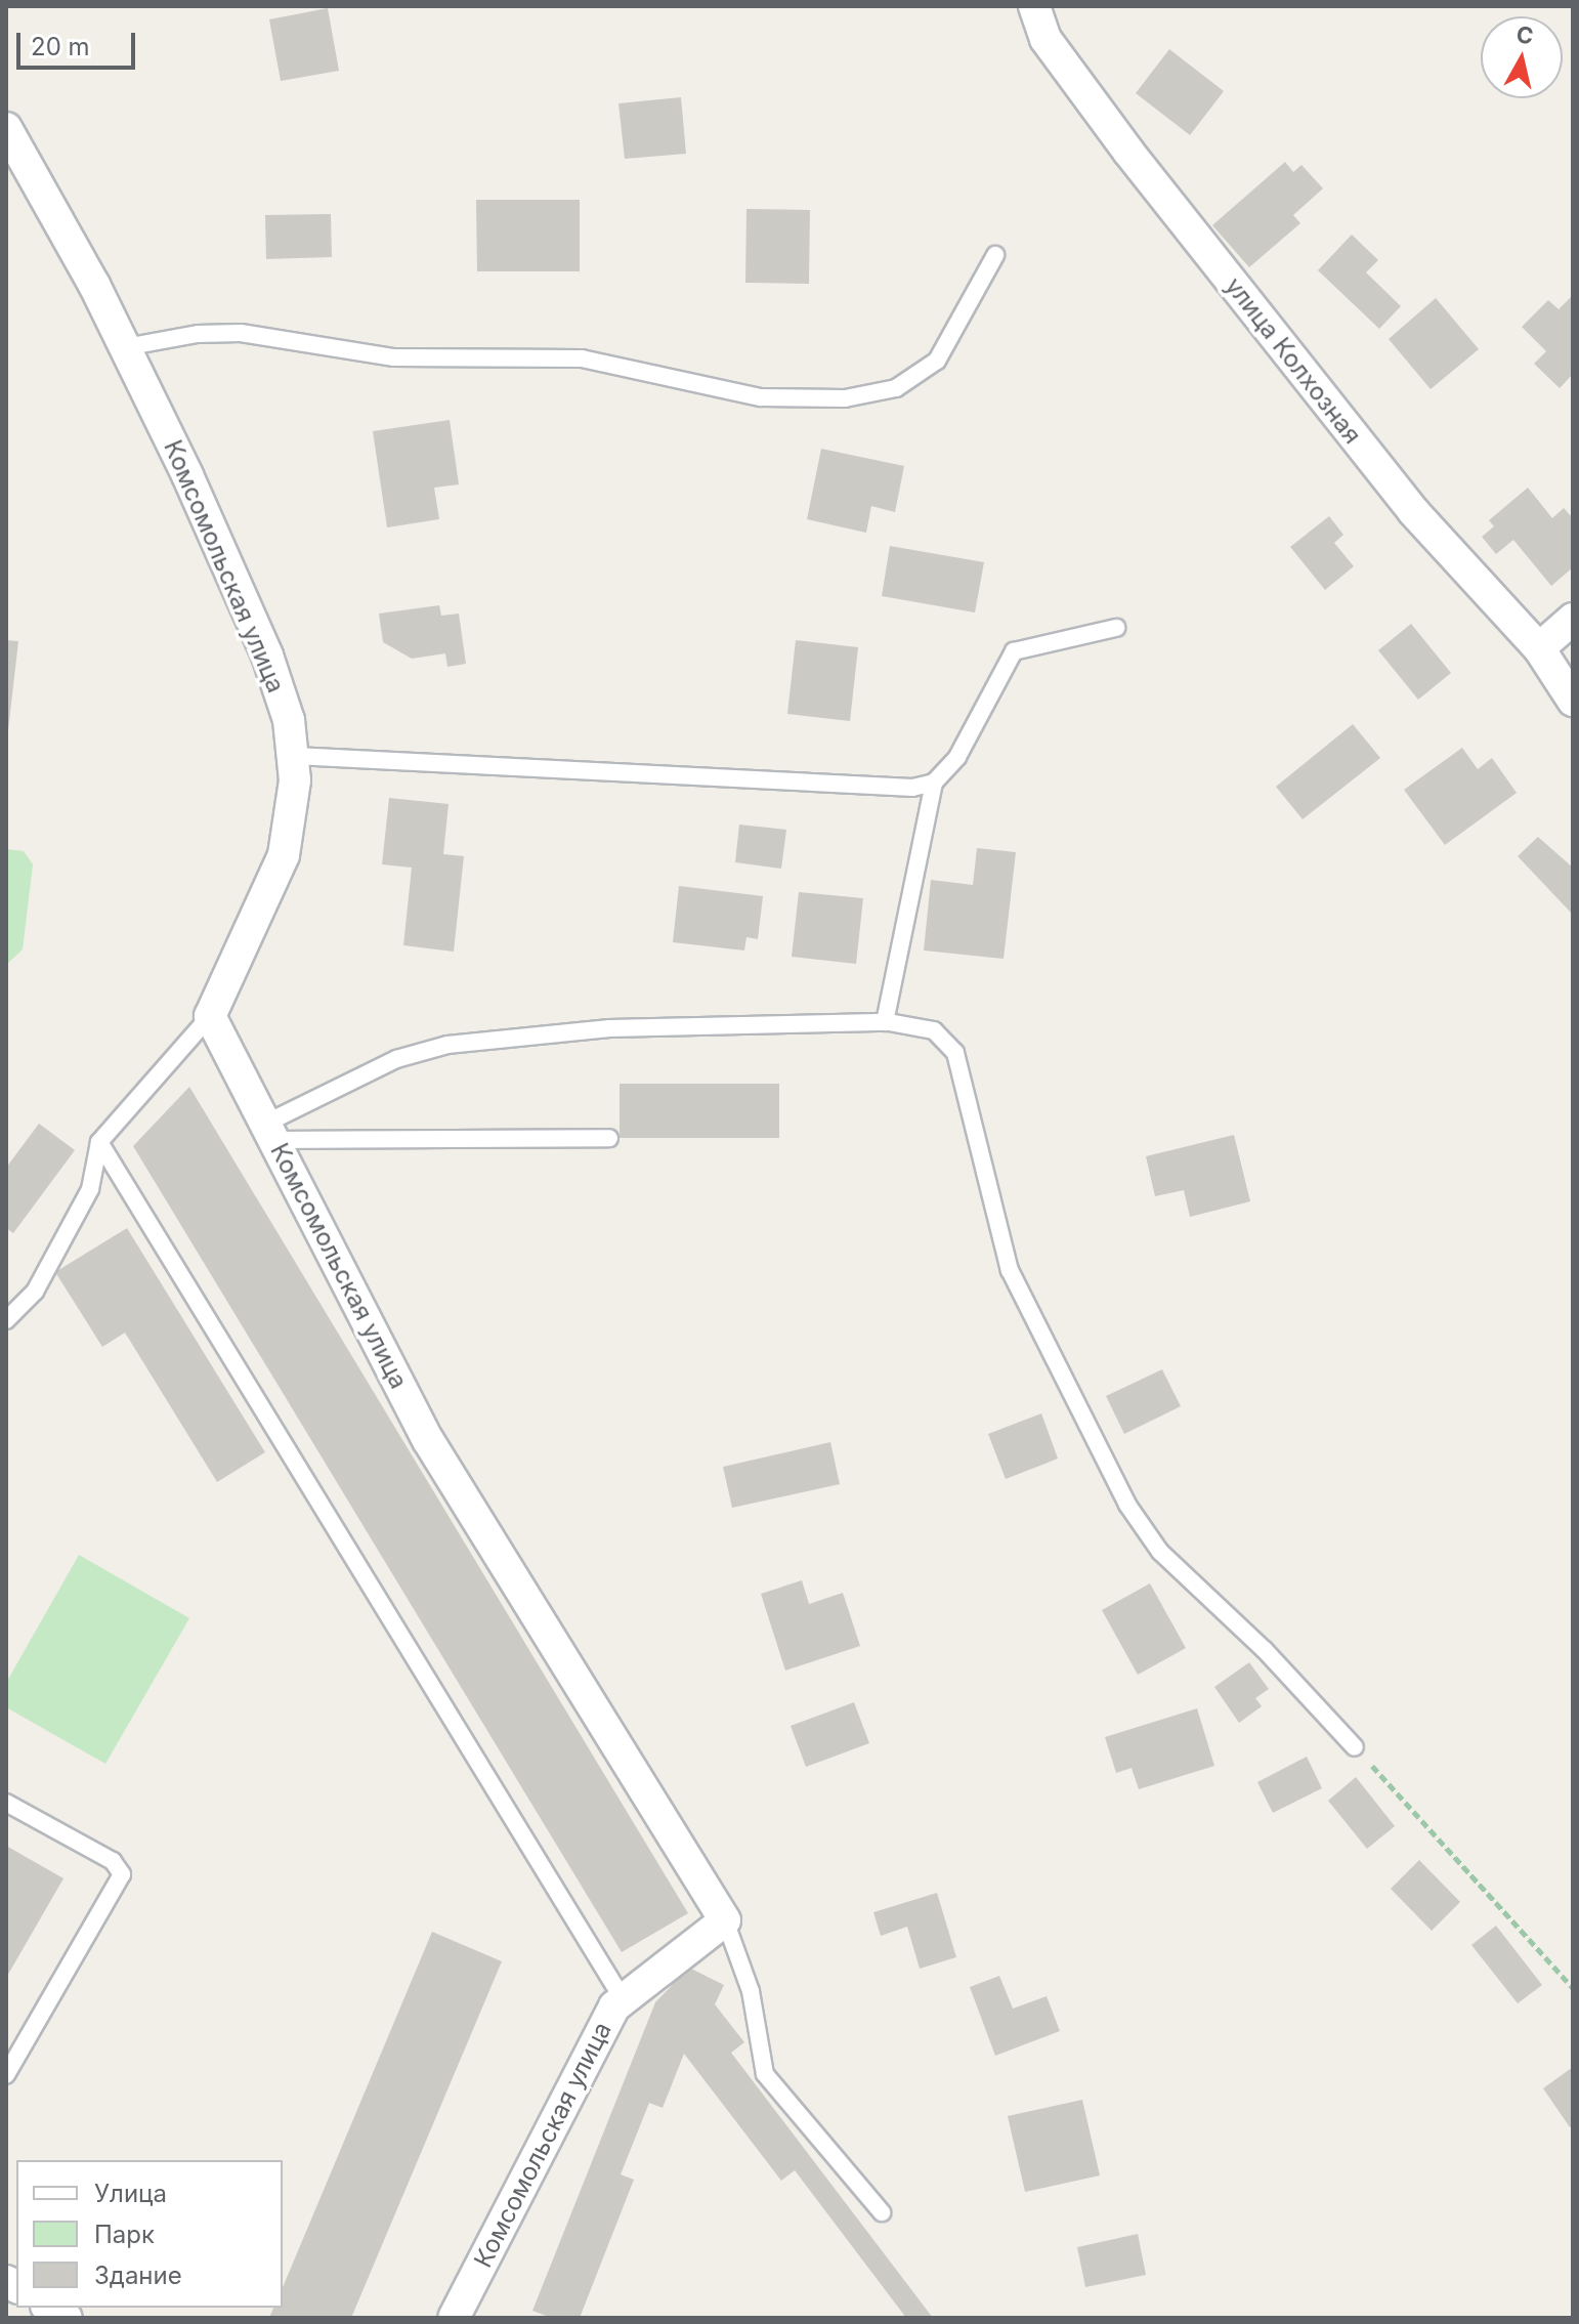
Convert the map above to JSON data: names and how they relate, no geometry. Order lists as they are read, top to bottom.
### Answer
{
  "streets": {
    "street": ["улица Колхозная", "Комсомольская улица"]
  },
  "legend": ["Улица", "Парк", "Здание"],
  "scale_bar": "20 m",
  "north": "top"
}
